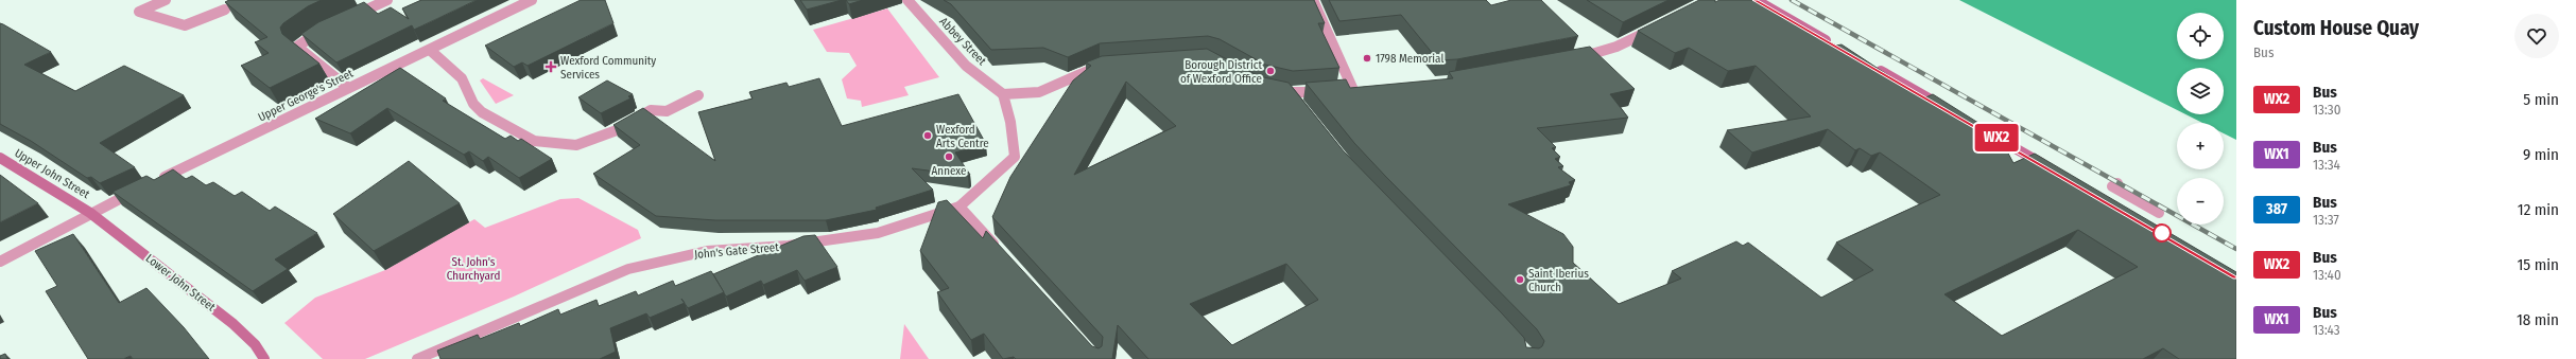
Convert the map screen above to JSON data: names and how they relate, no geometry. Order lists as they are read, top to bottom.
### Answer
{
  "streets": {
    "main road": ["Upper John Street", "Lower John Street"],
    "street": ["Abbey Street", "Upper George's Street", "John's Gate Street"]
  },
  "crossings": [
    ["Abbey Street", "John's Gate Street"],
    ["Upper John Street", "Lower John Street"]
  ],
  "parks": ["St. John's Churchyard"],
  "places": {
    "other": [
      "1798 Memorial",
      "Borough District of Wexford Office",
      "Wexford Arts Centre",
      "Annexe",
      "Saint Iberius Church"
    ],
    "health": ["Wexford Community Services"]
  },
  "lines": ["bus line WX2"],
  "page": {
    "on_map": "WX2",
    "heading": ["Custom House Quay", "Bus"],
    "map_buttons": ["+", "−"],
    "list": [
      {
        "mark": "WX2",
        "name": "Bus",
        "note": "13:30",
        "value": "5 min"
      },
      {
        "mark": "WX1",
        "name": "Bus",
        "note": "13:34",
        "value": "9 min"
      },
      {
        "mark": "387",
        "name": "Bus",
        "note": "13:37",
        "value": "12 min"
      },
      {
        "mark": "WX2",
        "name": "Bus",
        "note": "13:40",
        "value": "15 min"
      },
      {
        "mark": "WX1",
        "name": "Bus",
        "note": "13:43",
        "value": "18 min"
      }
    ]
  }
}
